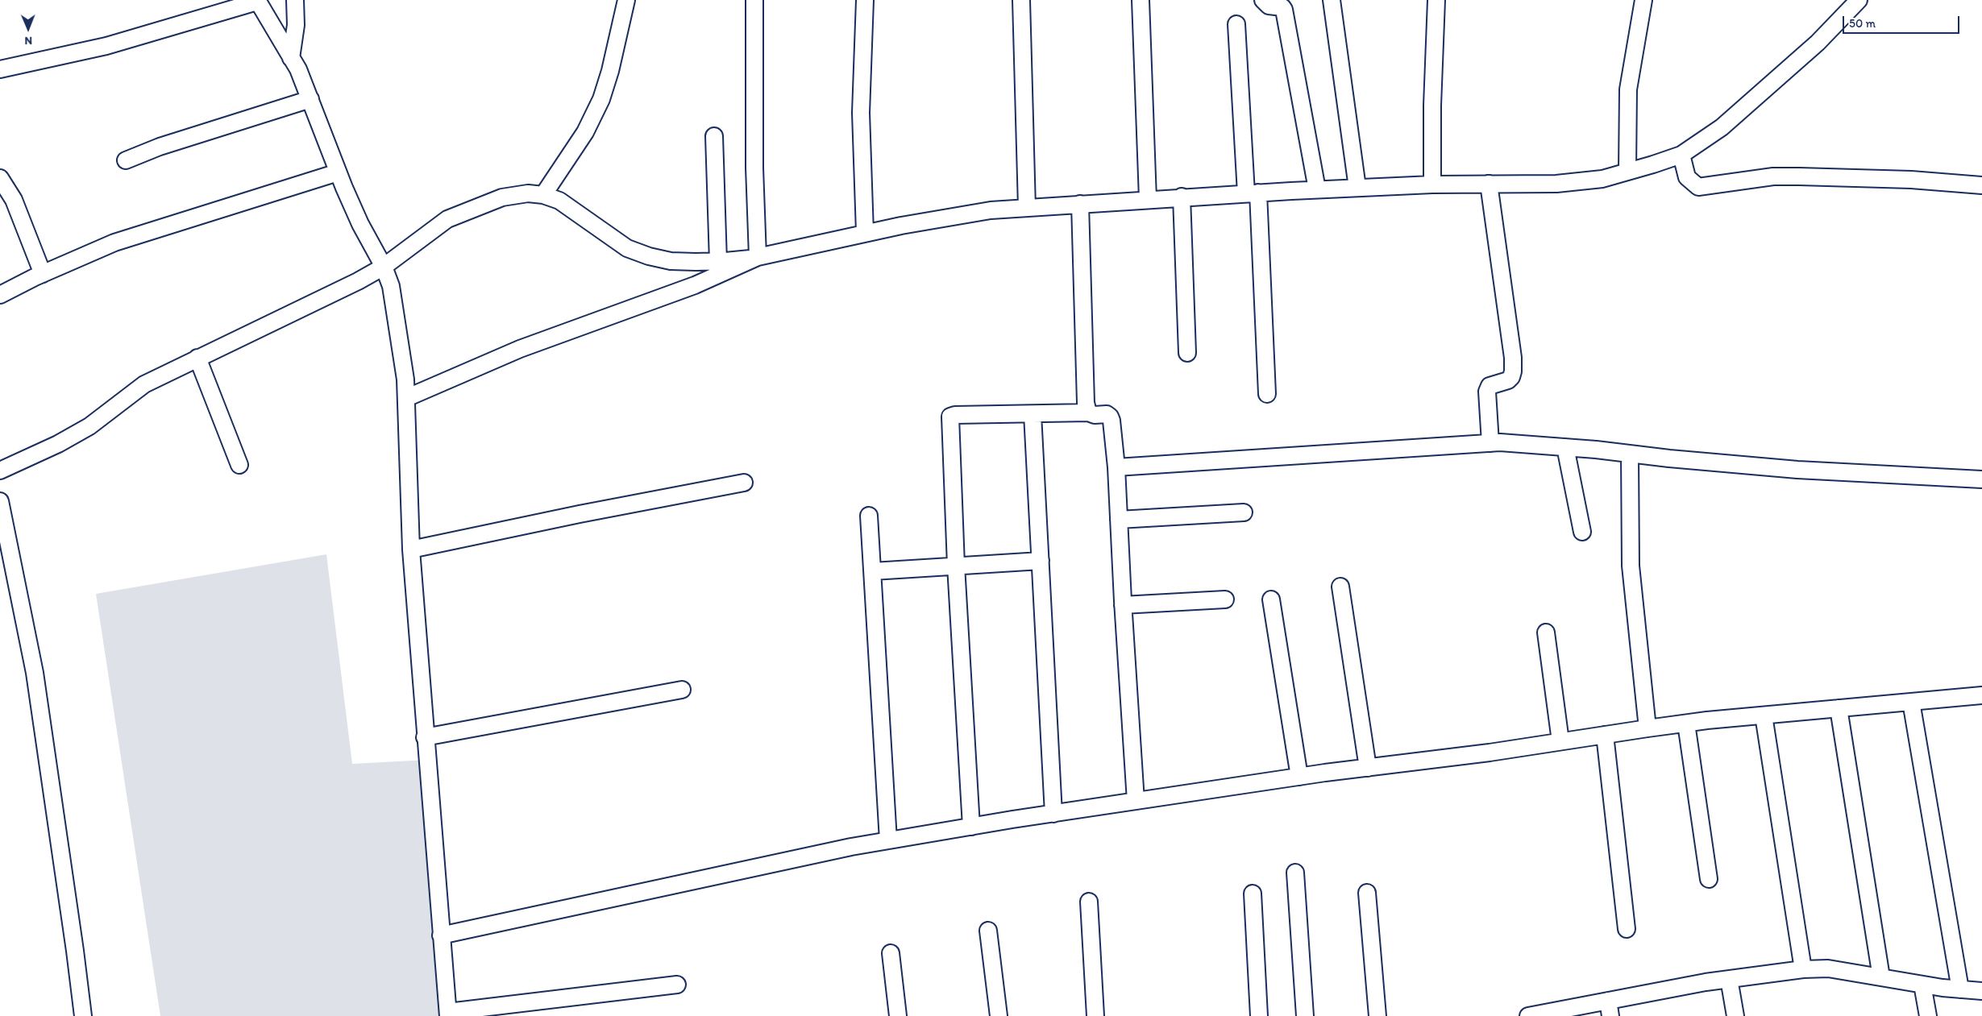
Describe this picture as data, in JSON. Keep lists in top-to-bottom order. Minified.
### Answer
{"scale_bar":"50 m","north":"bottom"}
